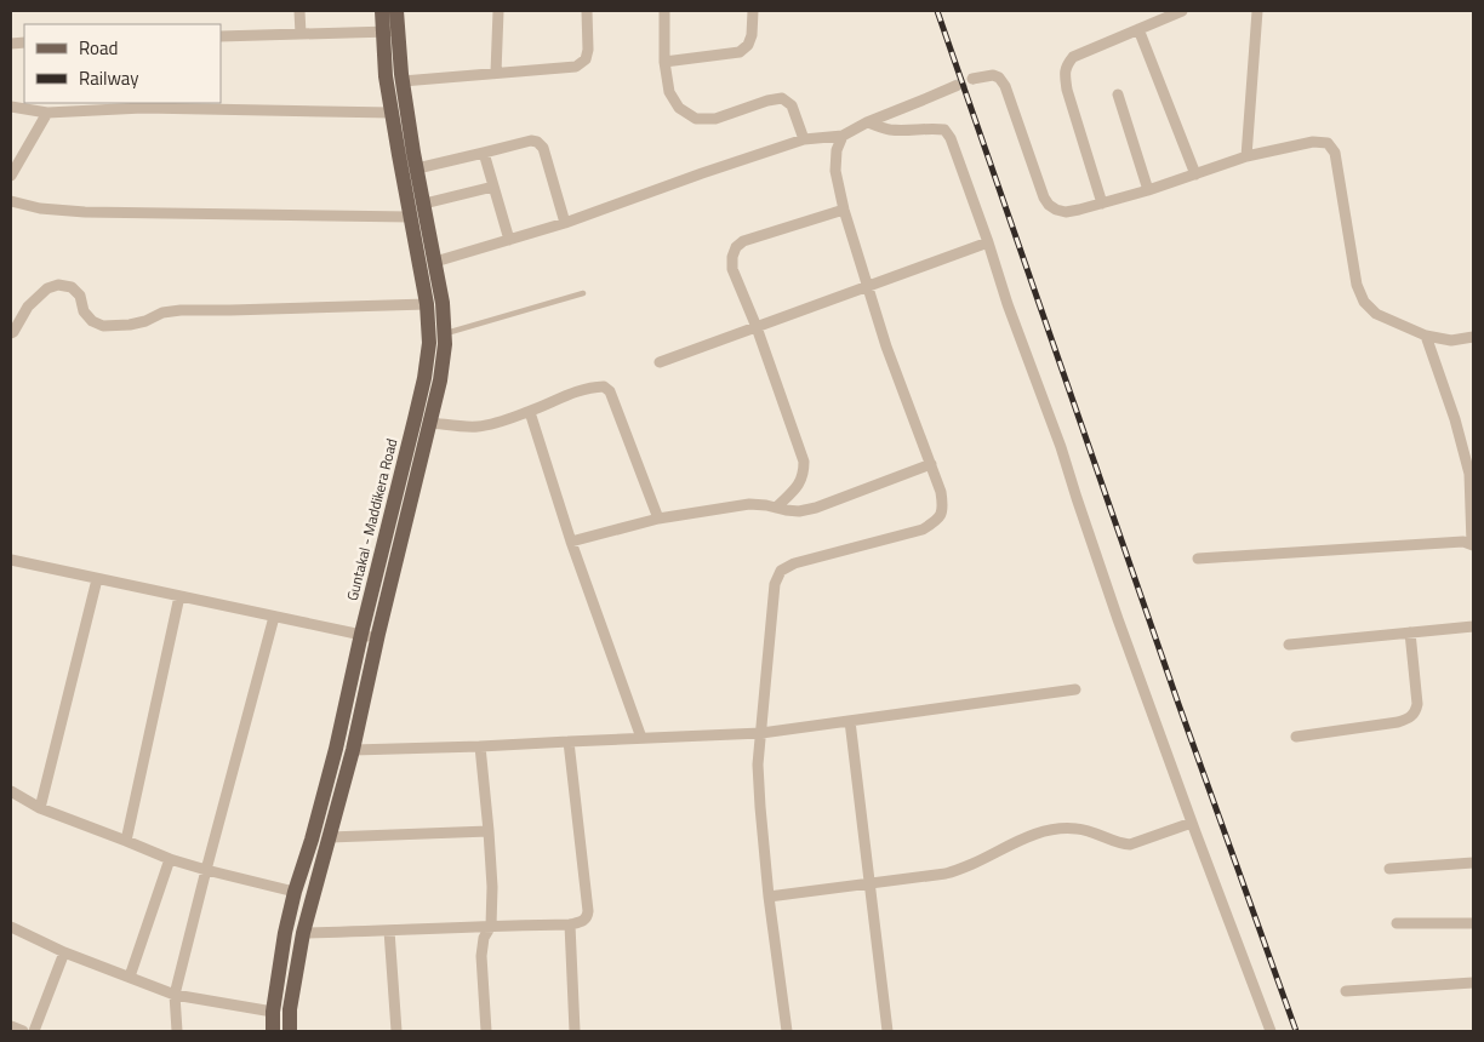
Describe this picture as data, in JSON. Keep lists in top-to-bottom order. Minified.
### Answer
{"streets":{"main road":["Guntakal - Maddikera Road"]},"legend":["Road","Railway"]}
